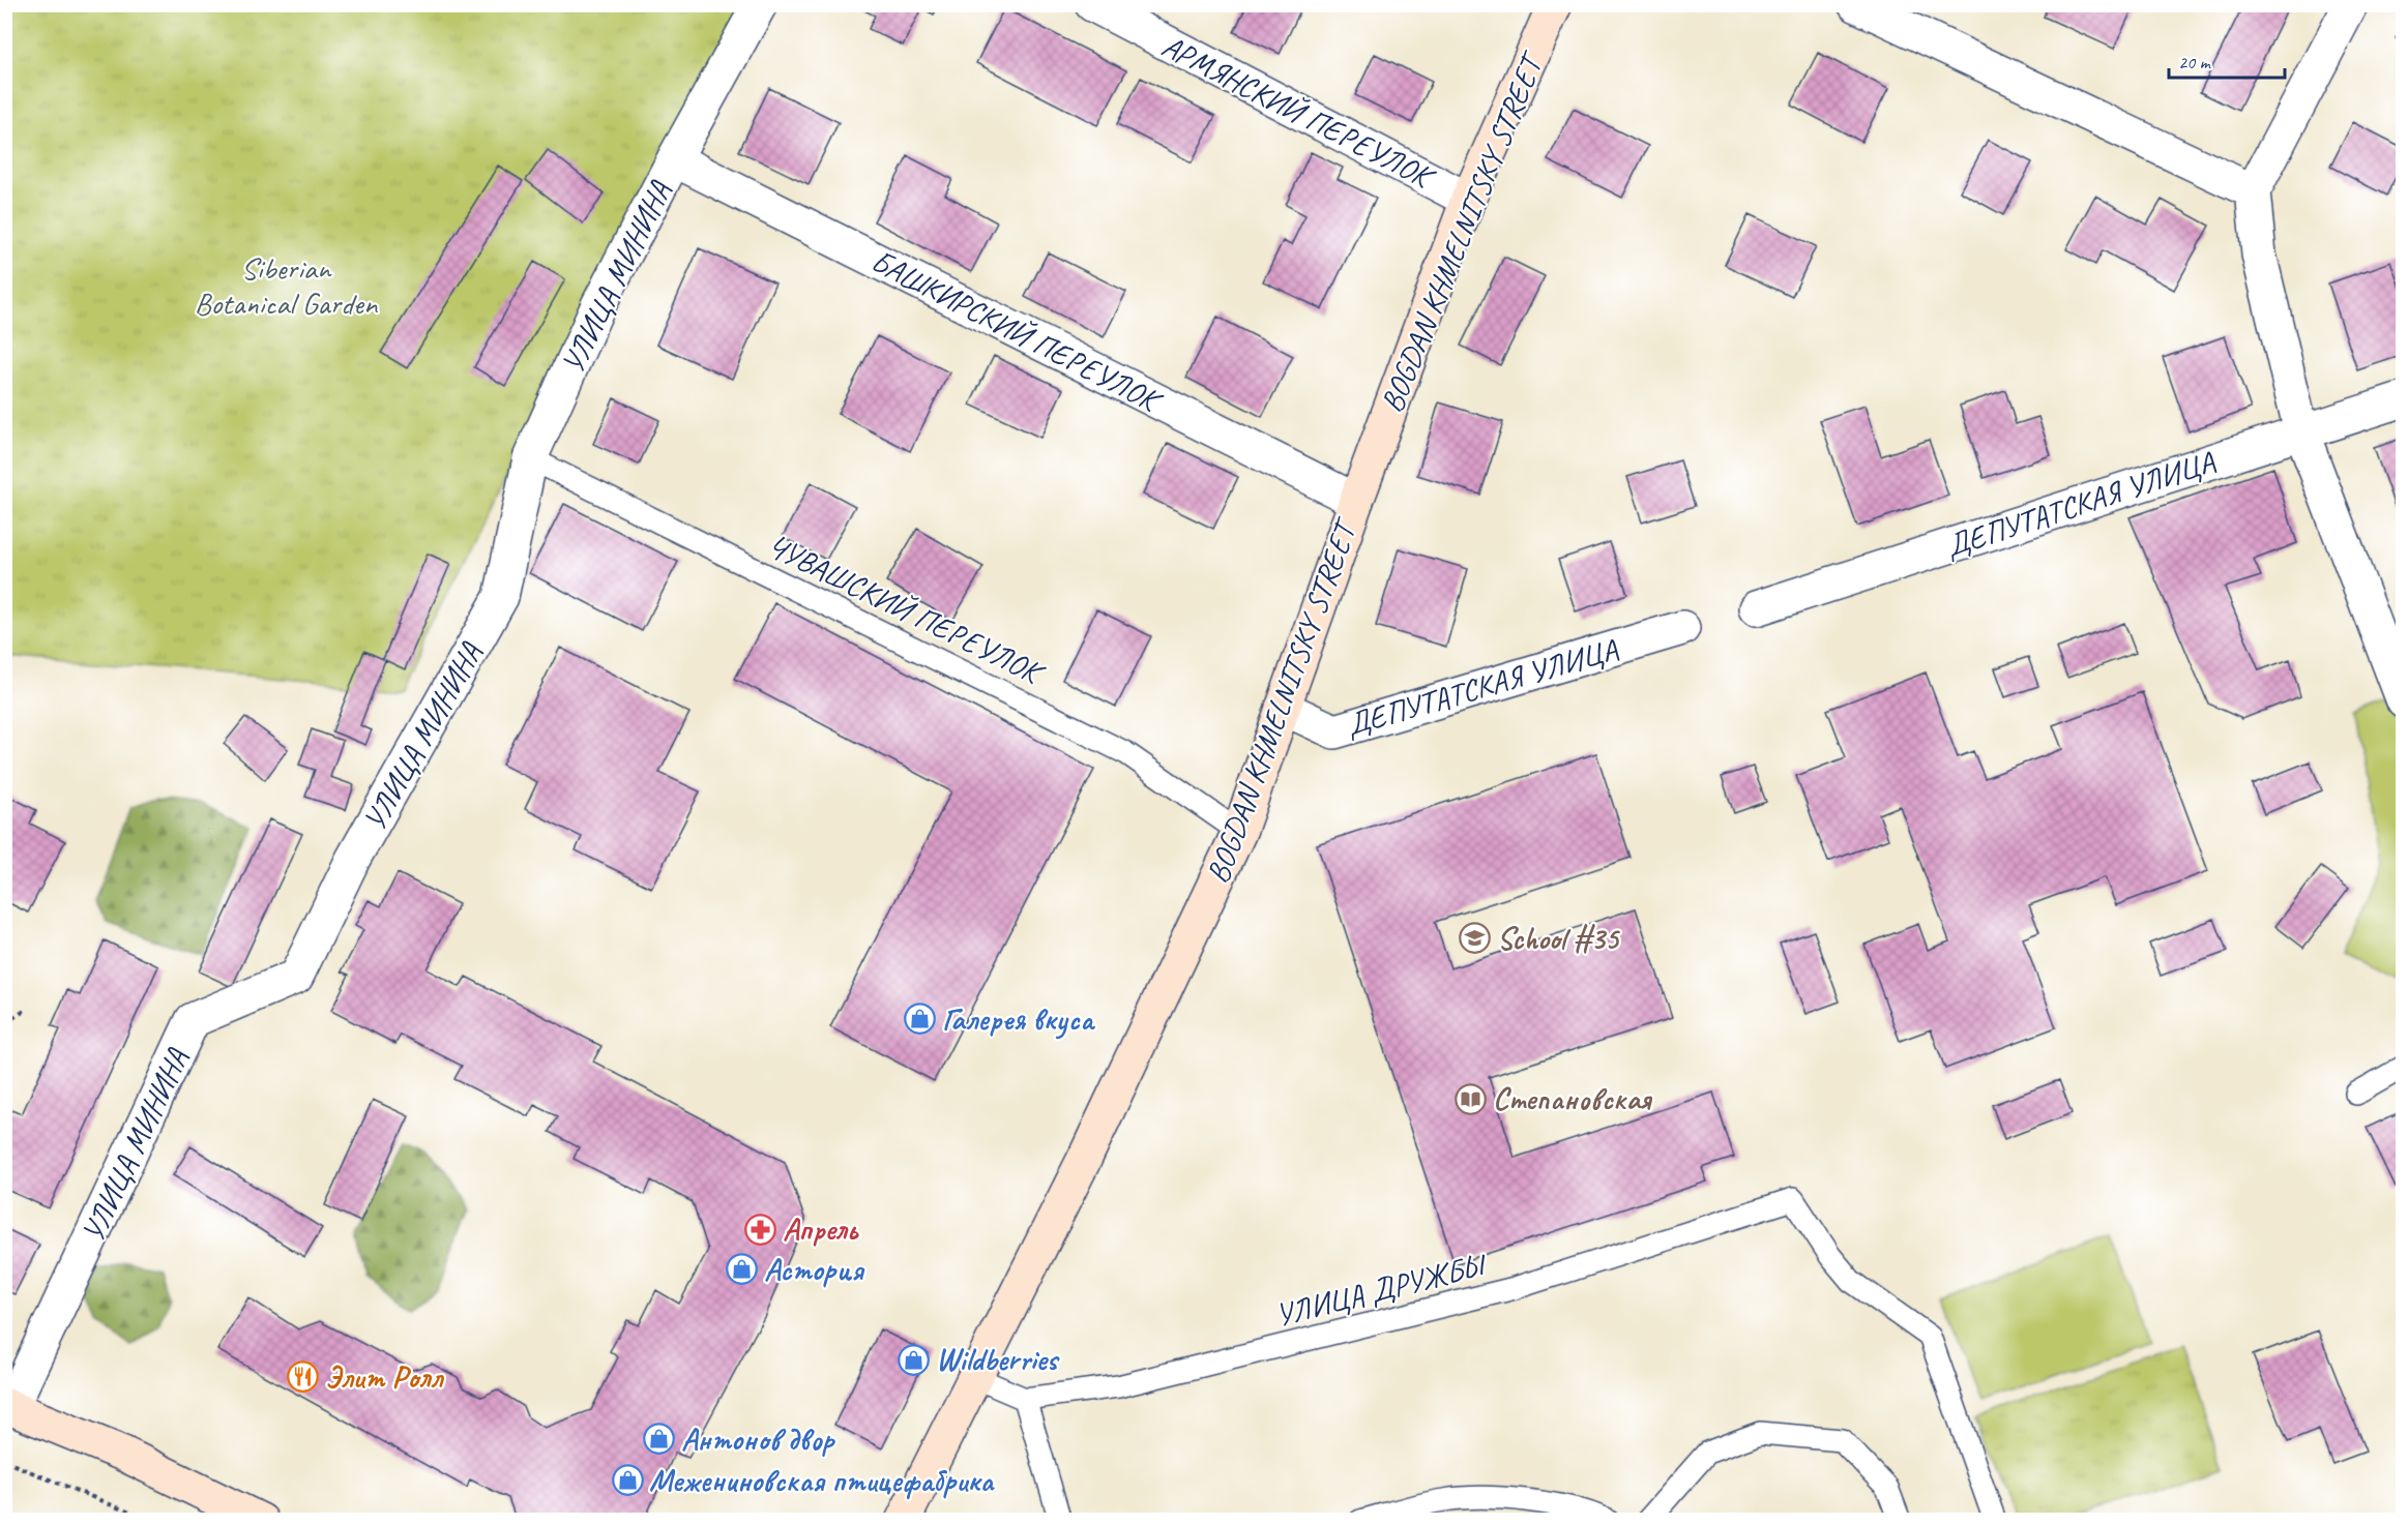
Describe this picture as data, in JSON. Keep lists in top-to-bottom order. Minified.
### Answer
{"streets":{"street":["АРМЯНСКИЙ ПЕРЕУЛОК","BOGDAN KHMELNITSKY STREET","УЛИЦА МИНИНА","БАШКИРСКИЙ ПЕРЕУЛОК","ДЕПУТАТСКАЯ УЛИЦА"],"lane":["ЧУВАШСКИЙ ПЕРЕУЛОК","УЛИЦА ДРУЖБЫ"]},"crossings":[["АРМЯНСКИЙ ПЕРЕУЛОК","BOGDAN KHMELNITSKY STREET"],["BOGDAN KHMELNITSKY STREET","БАШКИРСКИЙ ПЕРЕУЛОК"],["BOGDAN KHMELNITSKY STREET","ДЕПУТАТСКАЯ УЛИЦА"],["BOGDAN KHMELNITSKY STREET","ЧУВАШСКИЙ ПЕРЕУЛОК"],["УЛИЦА МИНИНА","БАШКИРСКИЙ ПЕРЕУЛОК"],["УЛИЦА МИНИНА","ЧУВАШСКИЙ ПЕРЕУЛОК"]],"parks":["Siberian Botanical Garden"],"places":{"school or university":["School #35"],"shop":["Галерея вкуса","Астория","Wildberries","Антонов двор","Межениновская птицефабрика"],"library":["Степановская"],"pharmacy":["Апрель"],"restaurant":["Элит Ролл"]},"scale_bar":"20 m"}
